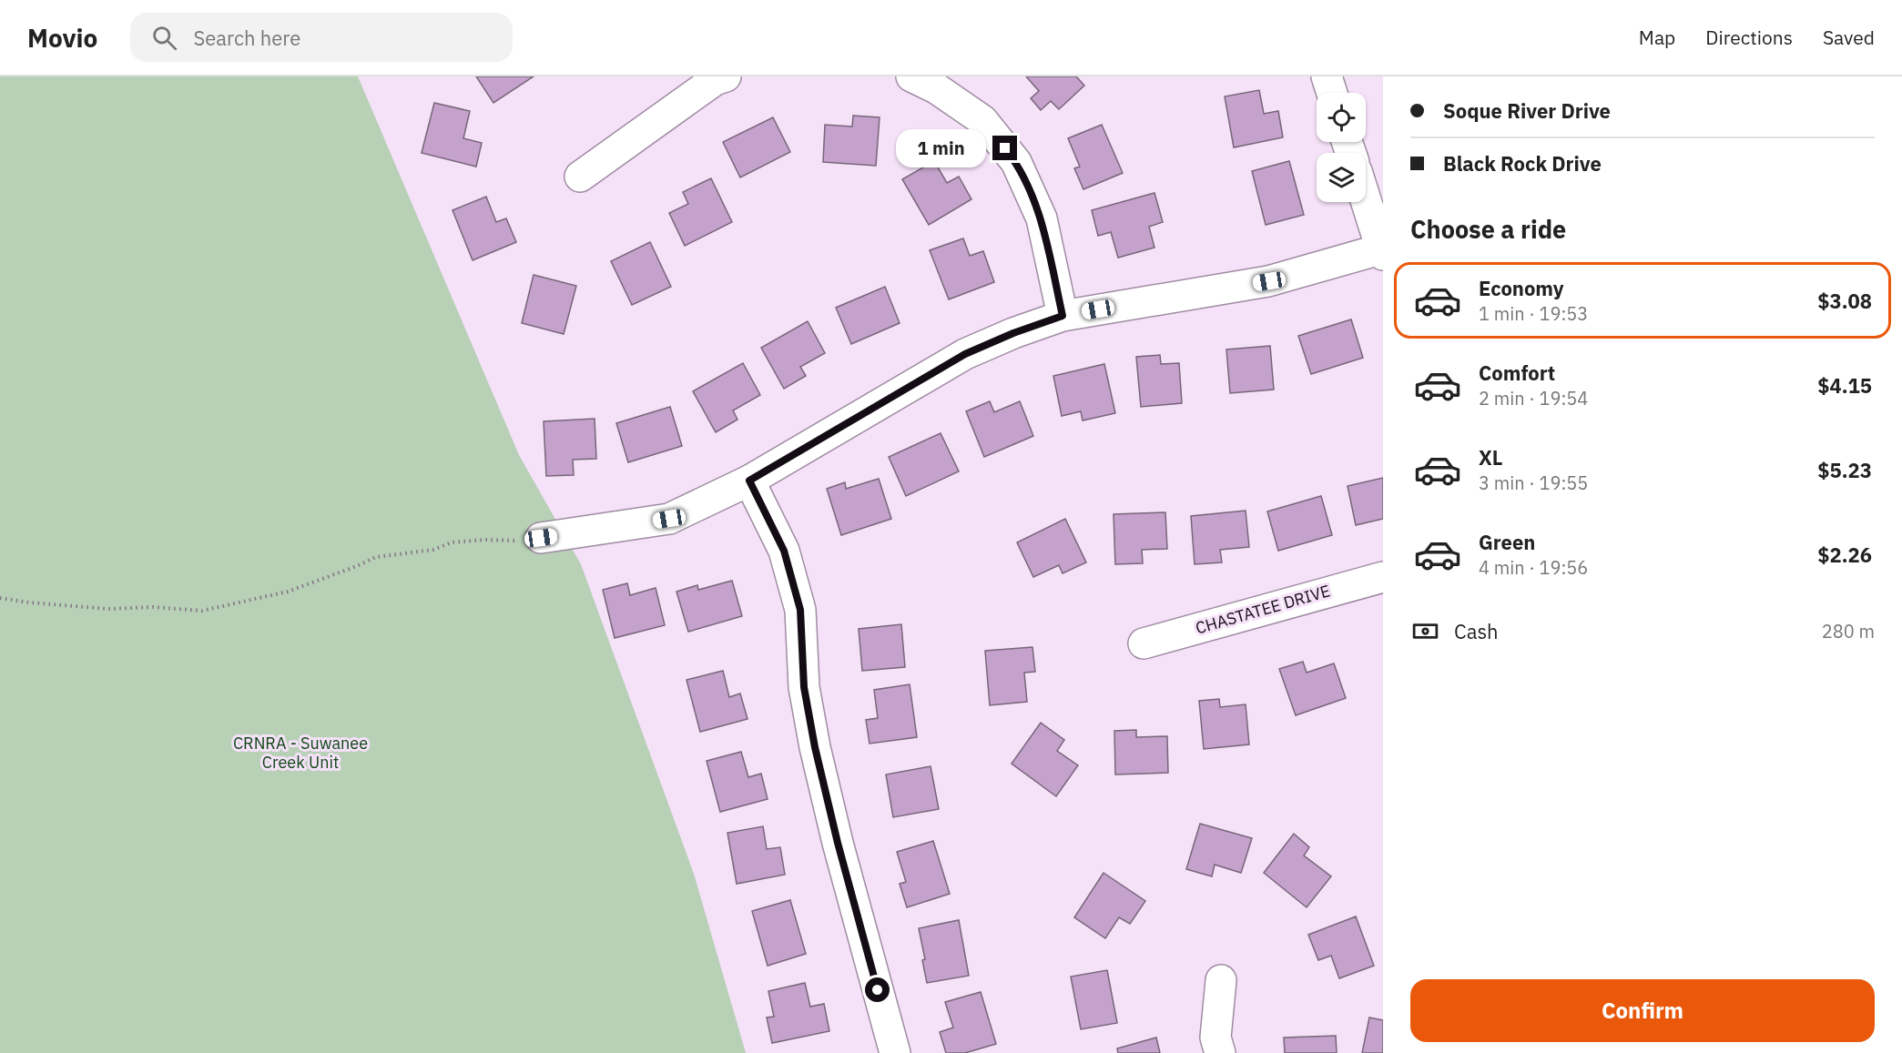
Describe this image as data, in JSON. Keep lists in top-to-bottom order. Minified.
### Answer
{"streets":{"street":["CHASTATEE DRIVE"]},"parks":["CRNRA - Suwanee Creek Unit"],"page":{"header":"Movio","search":"Search here","nav":["Map","Directions","Saved"],"banner":["Soque River Drive","Black Rock Drive"],"bubble":"1 min","heading":"Choose a ride","list":[{"name":"Economy","note":"1 min · 19:53","value":"$3.08"},{"name":"Comfort","note":"2 min · 19:54","value":"$4.15"},{"name":"XL","note":"3 min · 19:55","value":"$5.23"},{"name":"Green","note":"4 min · 19:56","value":"$2.26"}],"pay":["Cash","280 m"],"buttons":"Confirm"}}
